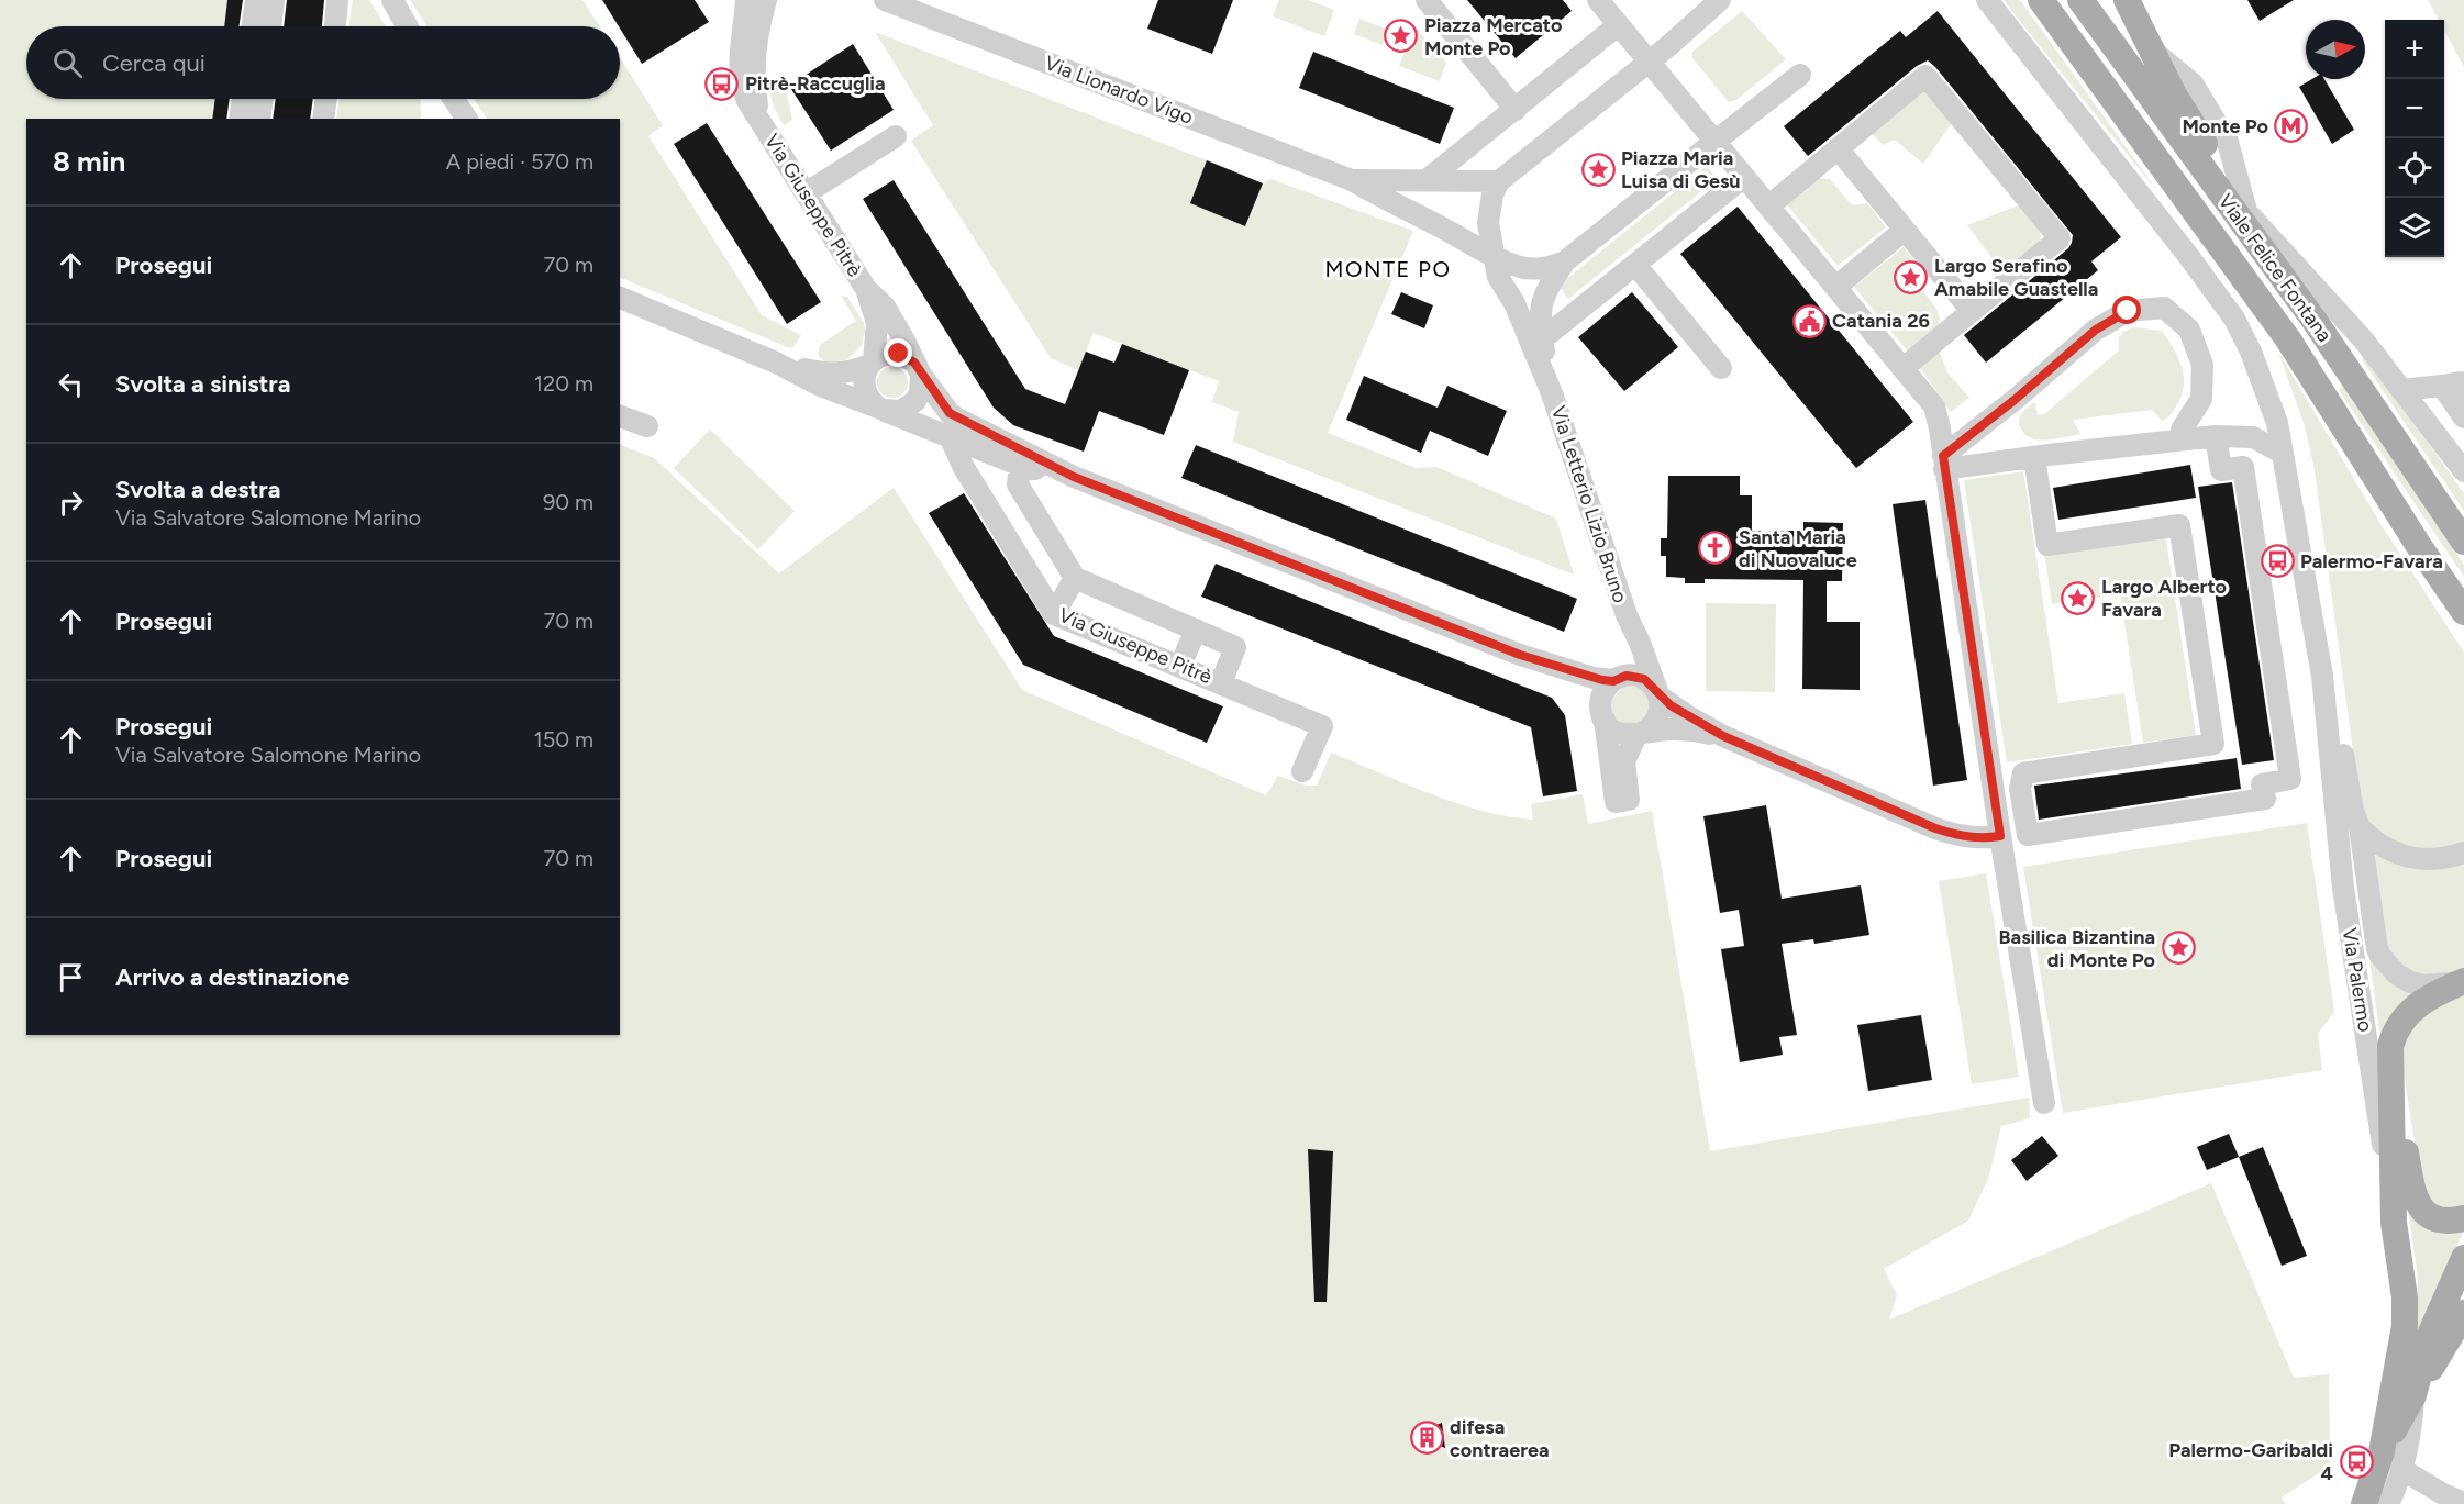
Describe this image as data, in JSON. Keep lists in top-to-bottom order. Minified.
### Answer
{"streets":{"main road":["Viale Felice Fontana","Via Palermo"],"street":["Via Lionardo Vigo","Via Giuseppe Pitrè","Via Letterio Lizio Bruno"]},"districts":["MONTE PO"],"places":{"place":["Piazza Mercato Monte Po","Piazza Maria Luisa di Gesù","Largo Serafino Amabile Guastella","Largo Alberto Favara","Basilica Bizantina di Monte Po"],"bus stop":["Pitrè-Raccuglia","Palermo-Favara","Palermo-Garibaldi 4"],"metro station":["Monte Po"],"public building":["Catania 26"],"church":["Santa Maria di Nuovaluce"],"building":["difesa contraerea"]},"north":"right","page":{"map_buttons":["+","−"],"search":"Cerca qui","heading":["8 min","A piedi · 570 m"],"list":[["Prosegui","70 m"],["Svolta a sinistra","120 m"],["Svolta a destra","Via Salvatore Salomone Marino","90 m"],["Prosegui","70 m"],["Prosegui","Via Salvatore Salomone Marino","150 m"],["Prosegui","70 m"],"Arrivo a destinazione"]}}
